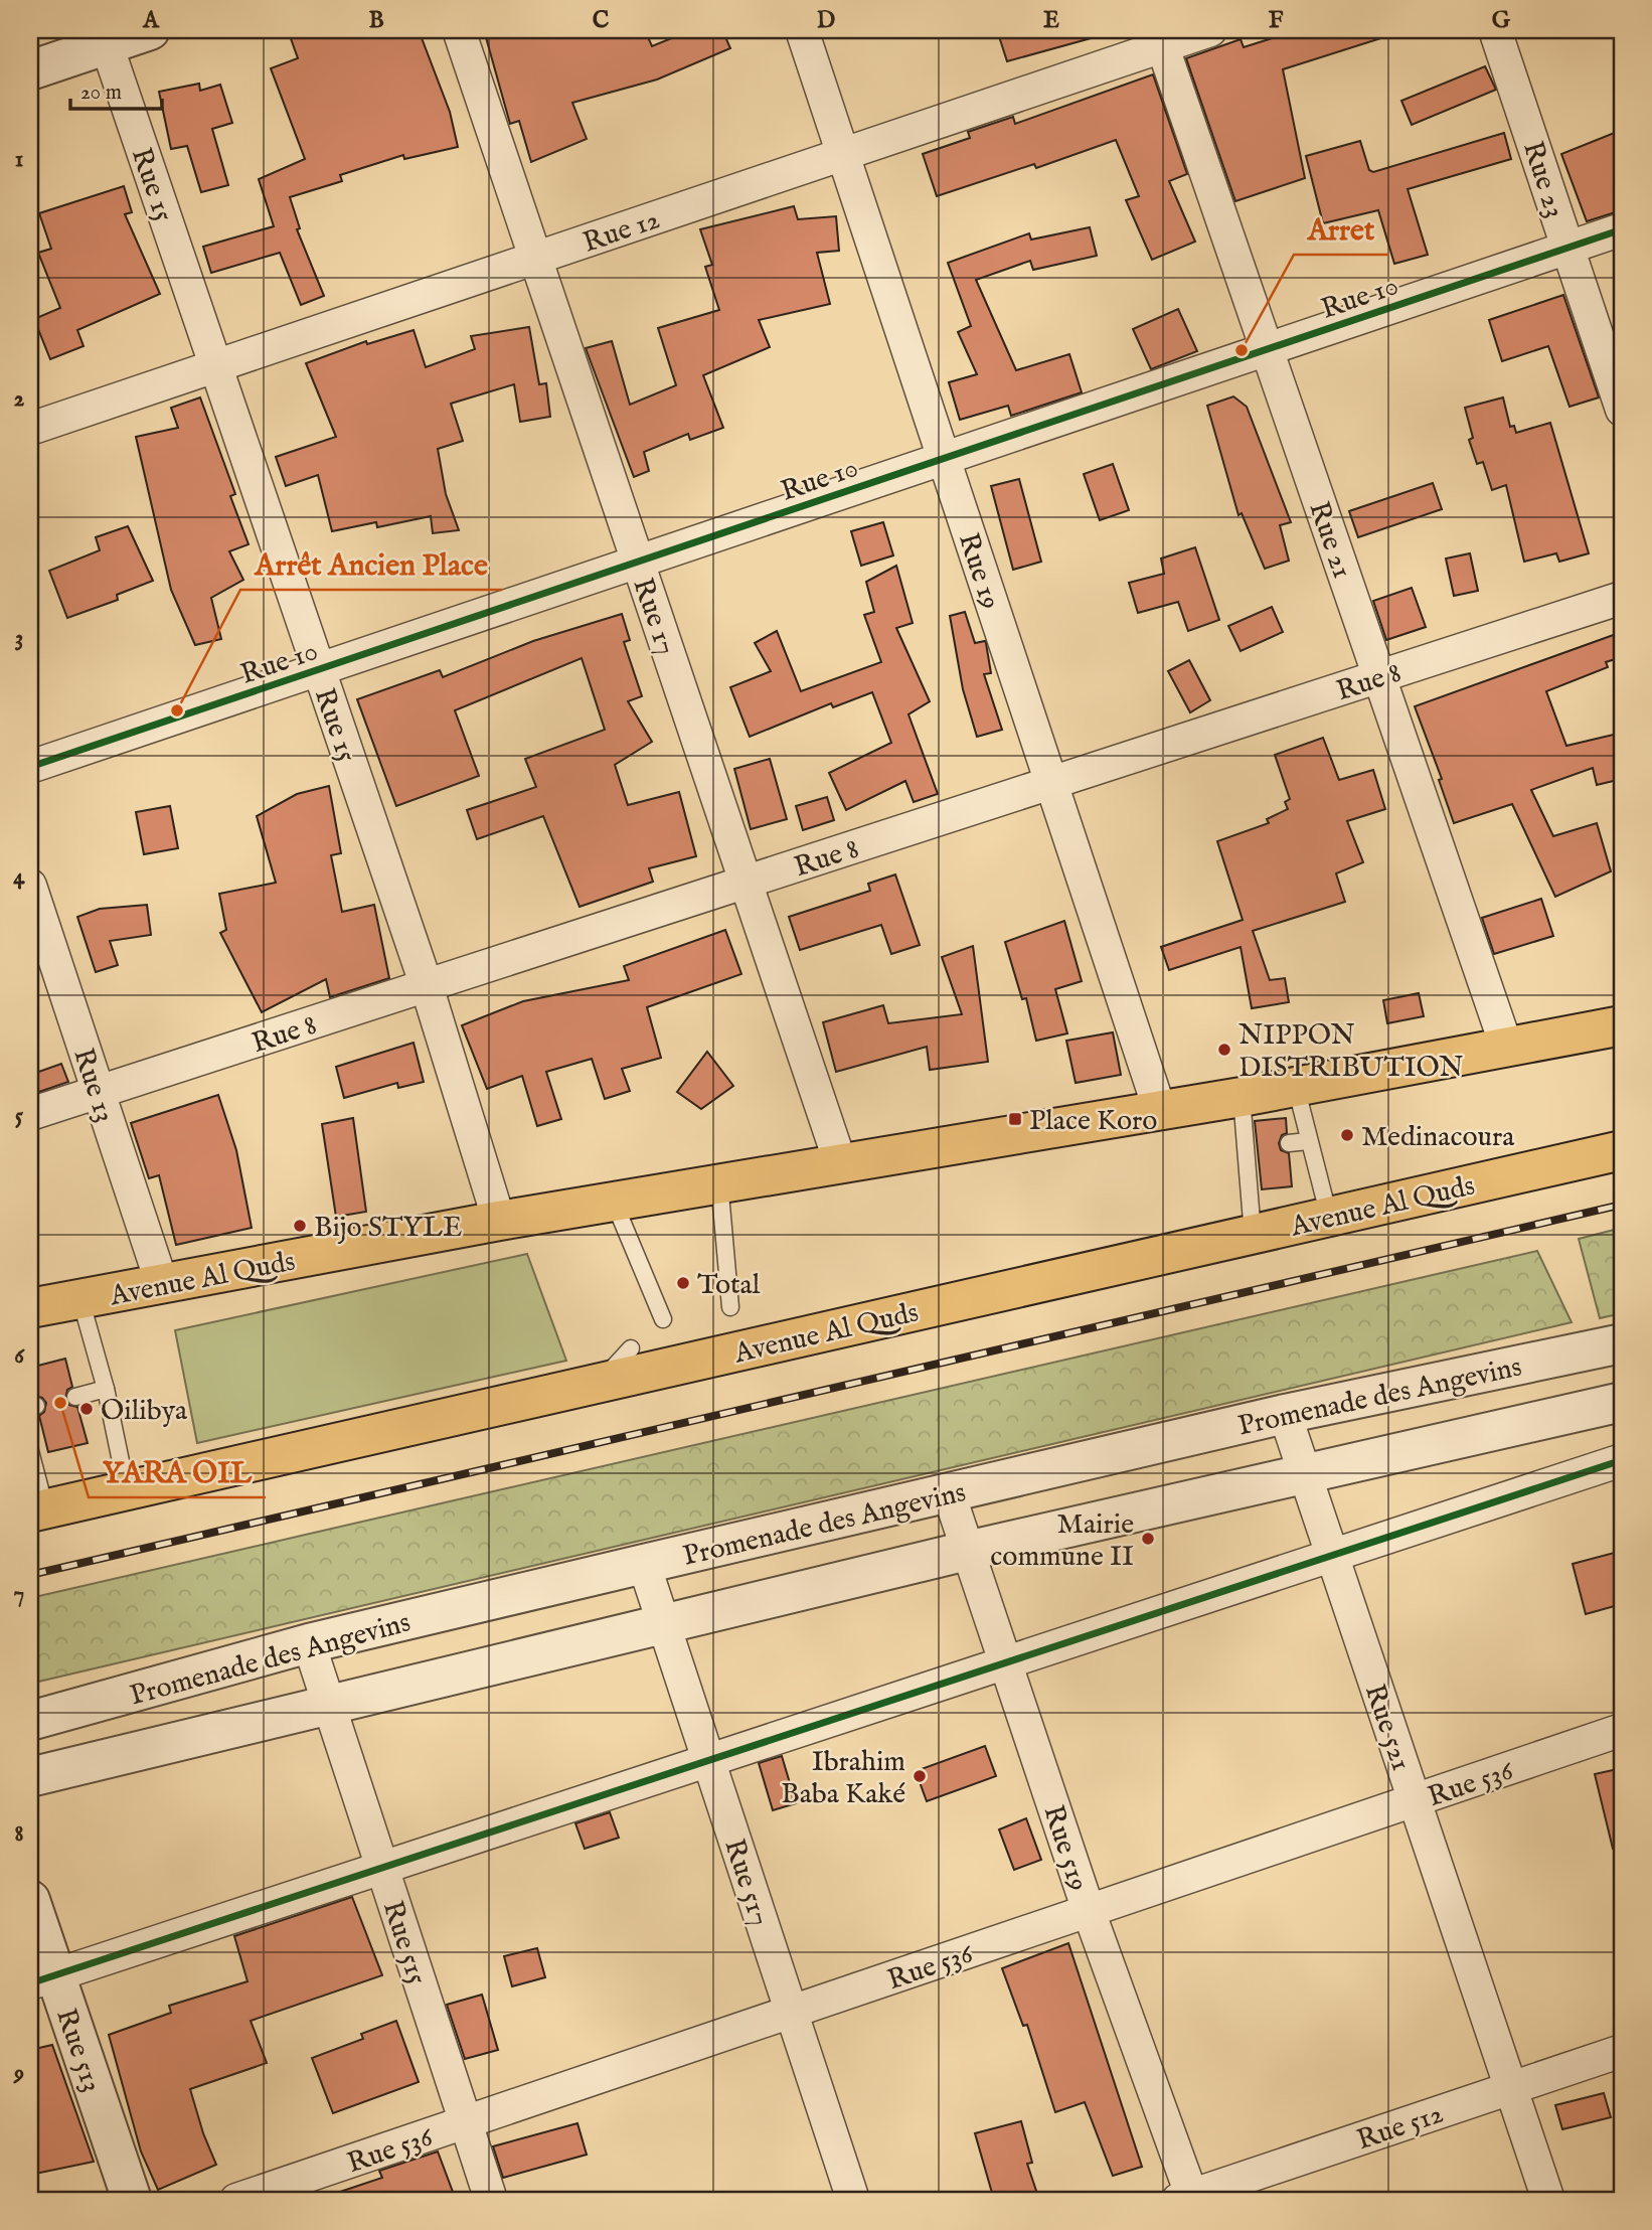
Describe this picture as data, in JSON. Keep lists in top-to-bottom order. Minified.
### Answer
{"streets":{"main road":["Avenue Al Quds"],"street":["Rue 23","Rue 15","Rue 12","Rue 10","Rue 21","Rue 19","Rue 17","Rue 8","Rue 13","Promenade des Angevins","Rue 521","Rue 536","Rue 519","Rue 517","Rue 515","Rue 513","Rue 512"]},"crossings":[["Rue 23","Rue 10"],["Rue 15","Rue 12"],["Rue 15","Rue 10"],["Rue 15","Rue 8"],["Rue 15","Avenue Al Quds"],["Rue 12","Rue 21"],["Rue 12","Rue 19"],["Rue 12","Rue 17"],["Rue 10","Rue 21"],["Rue 10","Rue 19"],["Rue 10","Rue 17"],["Rue 21","Rue 8"],["Rue 21","Avenue Al Quds"],["Rue 19","Rue 8"],["Rue 19","Avenue Al Quds"],["Rue 17","Rue 8"],["Rue 17","Avenue Al Quds"],["Rue 8","Rue 13"],["Rue 13","Avenue Al Quds"],["Promenade des Angevins","Rue 521"],["Promenade des Angevins","Rue 519"],["Promenade des Angevins","Rue 517"],["Promenade des Angevins","Rue 515"],["Rue 521","Rue 536"],["Rue 521","Rue 512"],["Rue 536","Rue 519"],["Rue 536","Rue 517"],["Rue 536","Rue 515"],["Rue 519","Rue 512"]],"places":{"other":["Arret","Arrêt Ancien Place","NIPPON DISTRIBUTION","Medinacoura","Bijo STYLE","Total","YARA OIL","Oilibya","Mairie commune II","Ibrahim Baba Kaké"],"transit":["Place Koro"]},"scale_bar":"20 m","grid":{"columns":["A","B","C","D","E","F","G"],"rows":["1","2","3","4","5","6","7","8","9"]}}
